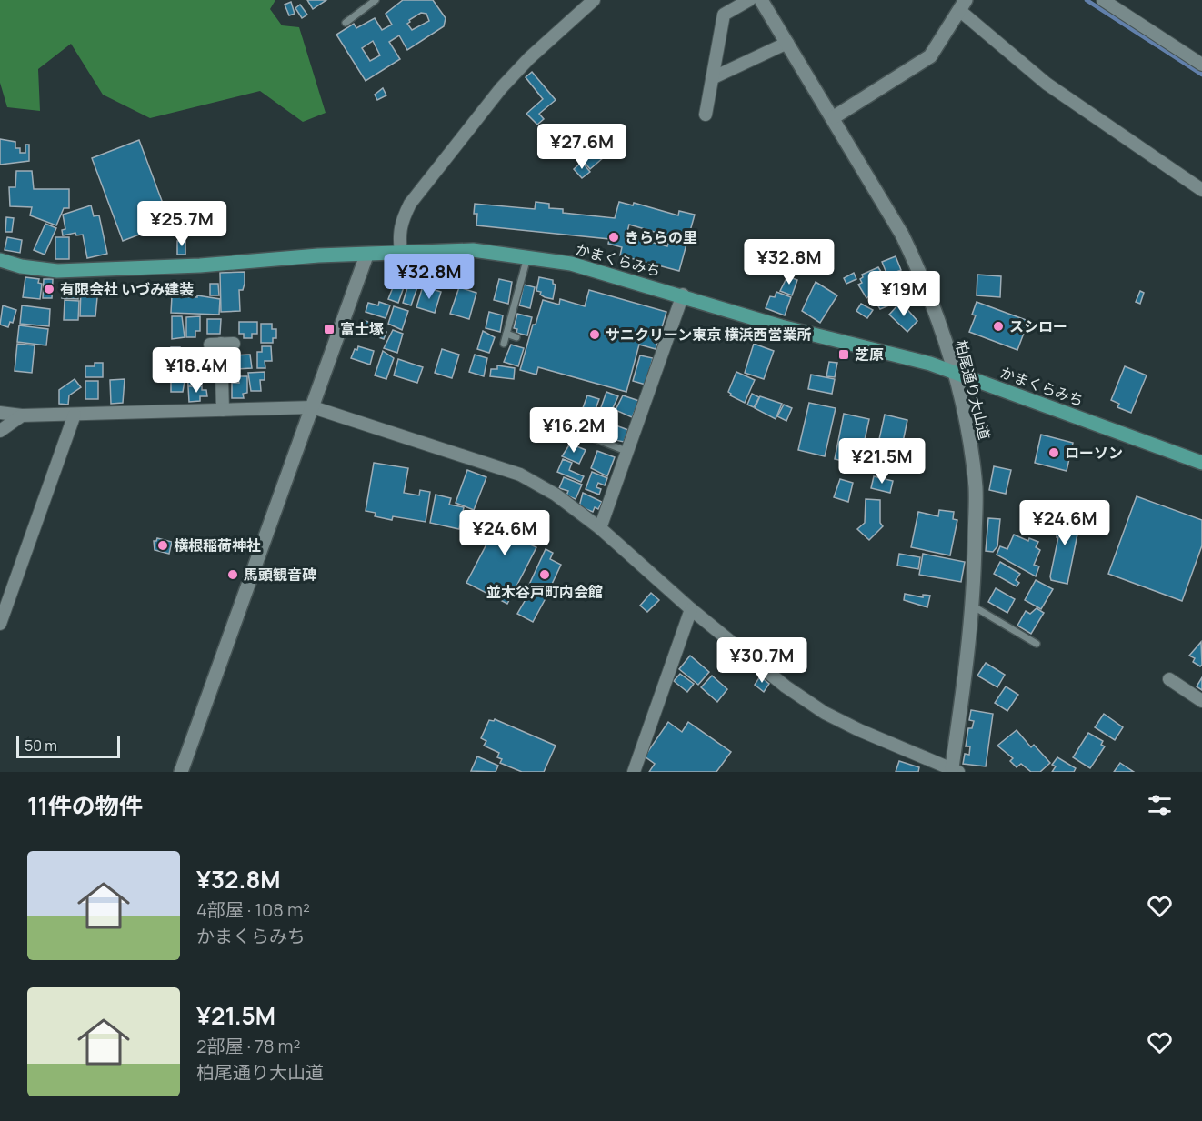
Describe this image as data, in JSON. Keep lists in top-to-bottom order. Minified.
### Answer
{"streets":{"main road":["かまくらみち"],"street":["柏尾通り大山道"]},"crossings":[["かまくらみち","柏尾通り大山道"]],"places":{"other":["きららの里","有限会社 いづみ建装","スシロー","サニクリーン東京 横浜西営業所","ローソン","横根稲荷神社","馬頭観音碑","並木谷戸町内会館"],"transit":["富士塚","芝原"]},"scale_bar":"50 m","page":{"price":["¥27.6M","¥25.7M","¥32.8M","¥32.8M","¥19M","¥18.4M","¥16.2M","¥21.5M","¥24.6M","¥24.6M","¥30.7M"],"scale":"50 m","heading":"11件の物件","list":[{"name":"¥32.8M","note":"4部屋 · 108 m² · かまくらみち"},{"name":"¥21.5M","note":"2部屋 · 78 m² · 柏尾通り大山道"}]}}
